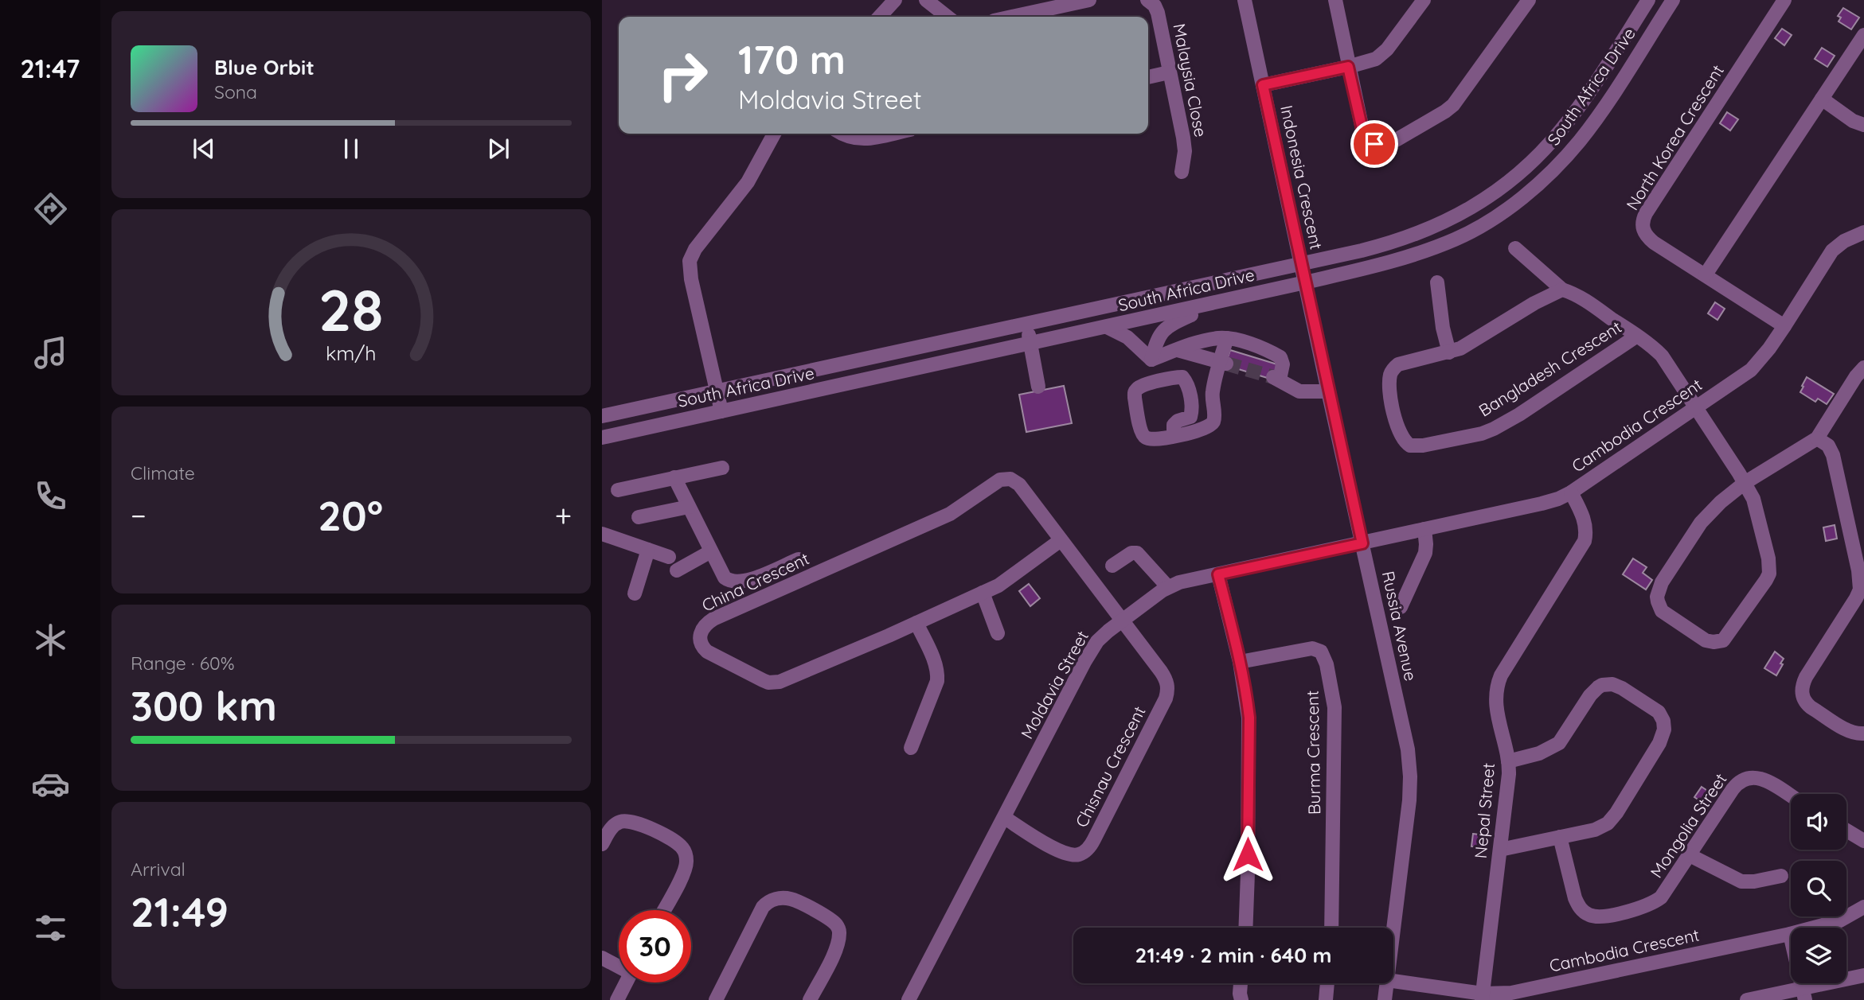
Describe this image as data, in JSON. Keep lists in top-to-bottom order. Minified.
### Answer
{"streets":{"street":["Malaysia Close","South Africa Drive","North Korea Crescent","Indonesia Crescent","Bangladesh Crescent","Cambodia Crescent","China Crescent","Russia Avenue","Moldavia Street","Burma Crescent","Chisnau Crescent","Nepal Street","Mongolia Street"]},"crossings":[["South Africa Drive","Indonesia Crescent"],["South Africa Drive","Russia Avenue"],["North Korea Crescent","Cambodia Crescent"],["Indonesia Crescent","Russia Avenue"],["Bangladesh Crescent","Cambodia Crescent"],["Cambodia Crescent","Russia Avenue"],["Cambodia Crescent","Moldavia Street"],["Cambodia Crescent","Nepal Street"],["China Crescent","Moldavia Street"],["China Crescent","Chisnau Crescent"],["Russia Avenue","Moldavia Street"],["Moldavia Street","Chisnau Crescent"]],"page":{"tabs":"21:47","turn":["170 m","Moldavia Street"],"song":["Blue Orbit","Sona"],"tile":["Climate",["Range · 60%","300 km"],["Arrival","21:49"]],"heat":["−","20°","+"],"limit":"30","trip":"21:49 · 2 min · 640 m","gauge":["28","km/h"]}}
